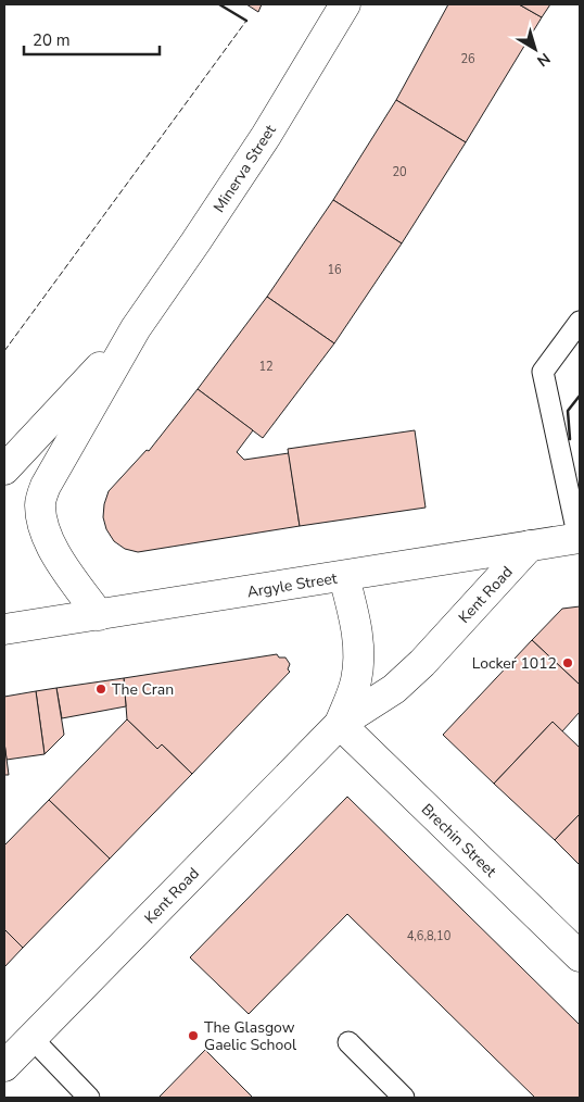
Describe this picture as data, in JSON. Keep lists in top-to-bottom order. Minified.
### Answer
{"streets":{"street":["Minerva Street","Argyle Street","Kent Road","Brechin Street"]},"crossings":[["Minerva Street","Argyle Street"],["Argyle Street","Kent Road"],["Kent Road","Brechin Street"]],"places":["Locker 1012","The Cran","The Glasgow Gaelic School"],"house_numbers":["26","20","16","12","4,6,8,10"],"scale_bar":"20 m","north":"bottom right"}
